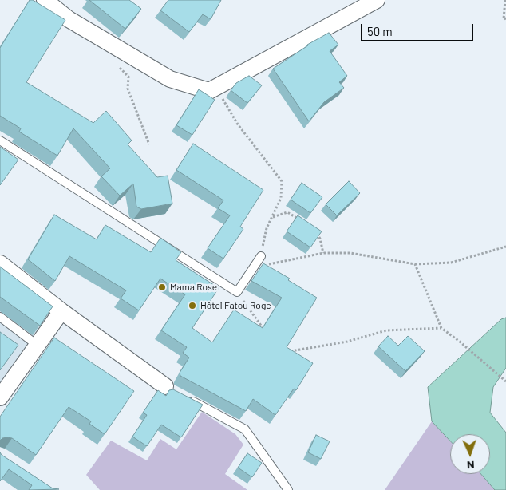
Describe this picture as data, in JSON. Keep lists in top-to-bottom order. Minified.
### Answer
{"places":["Mama Rose","Hôtel Fatou Roge"],"scale_bar":"50 m","north":"bottom"}
